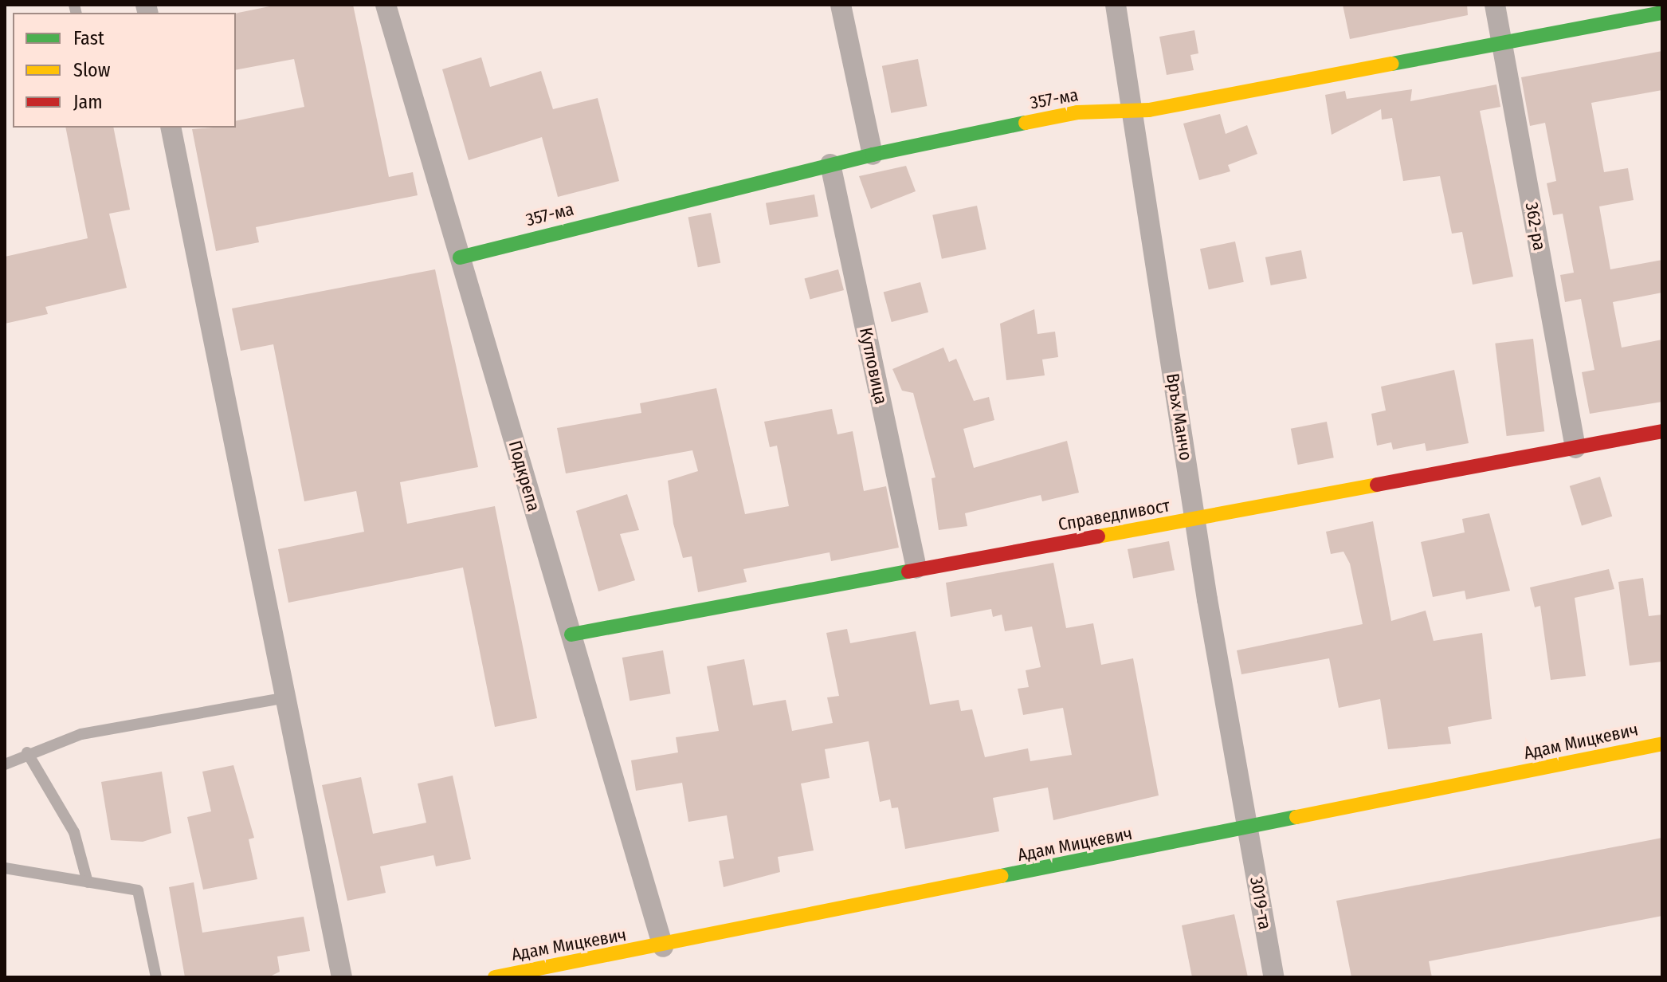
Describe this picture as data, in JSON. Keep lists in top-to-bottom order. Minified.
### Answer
{"streets":{"street":["357-ма","362-ра","Кутловица","Връх Манчо","Подкрепа","Справедливост","Адам Мицкевич","3019-та"]},"crossings":[["357-ма","362-ра"],["357-ма","Кутловица"],["357-ма","Връх Манчо"],["357-ма","Подкрепа"],["362-ра","Справедливост"],["Кутловица","Справедливост"],["Връх Манчо","Справедливост"],["Връх Манчо","Адам Мицкевич"],["Връх Манчо","3019-та"],["Подкрепа","Справедливост"],["Подкрепа","Адам Мицкевич"],["Адам Мицкевич","3019-та"]],"legend":["Fast","Slow","Jam"]}
